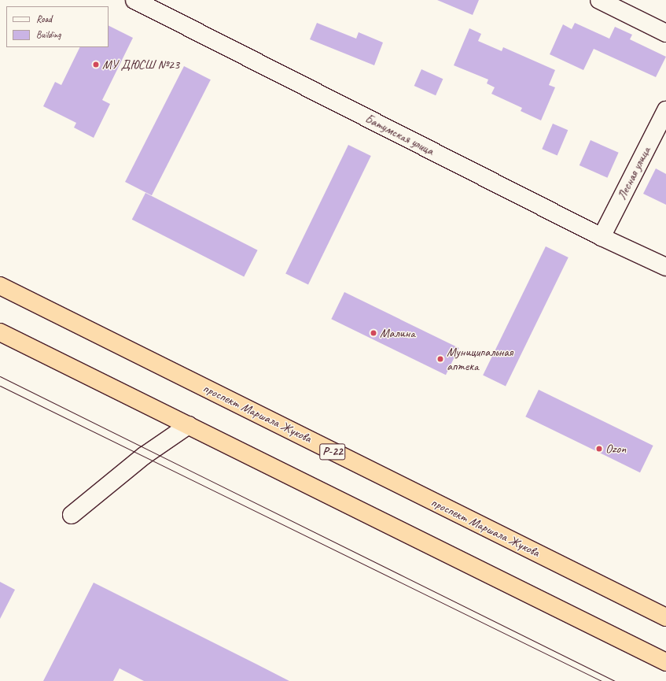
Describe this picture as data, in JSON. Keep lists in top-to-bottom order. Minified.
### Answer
{"streets":{"highway":["проспект Маршала Жукова","Р-22"],"street":["Батумская улица","Лесная улица"]},"crossings":[["Батумская улица","Лесная улица"]],"places":["МУ ДЮСШ №23","Малина","Муниципальная аптека","Ozon"],"legend":["Road","Building"]}
